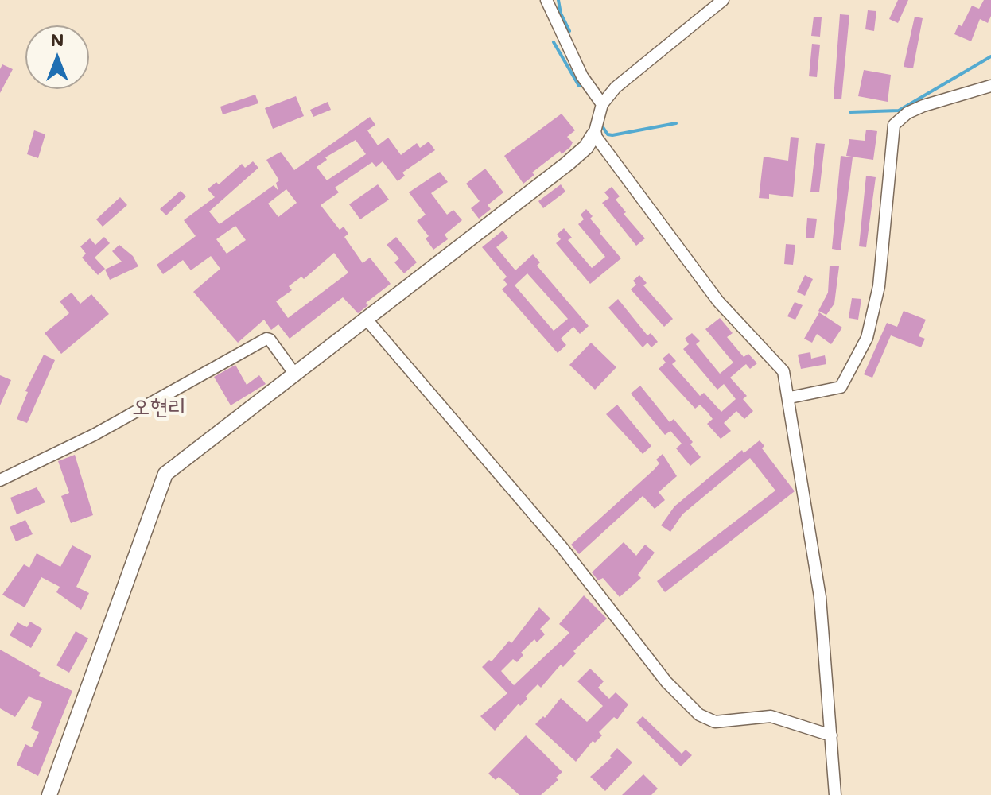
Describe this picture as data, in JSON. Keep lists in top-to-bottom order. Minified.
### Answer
{"districts":["오현리"],"north":"top"}
